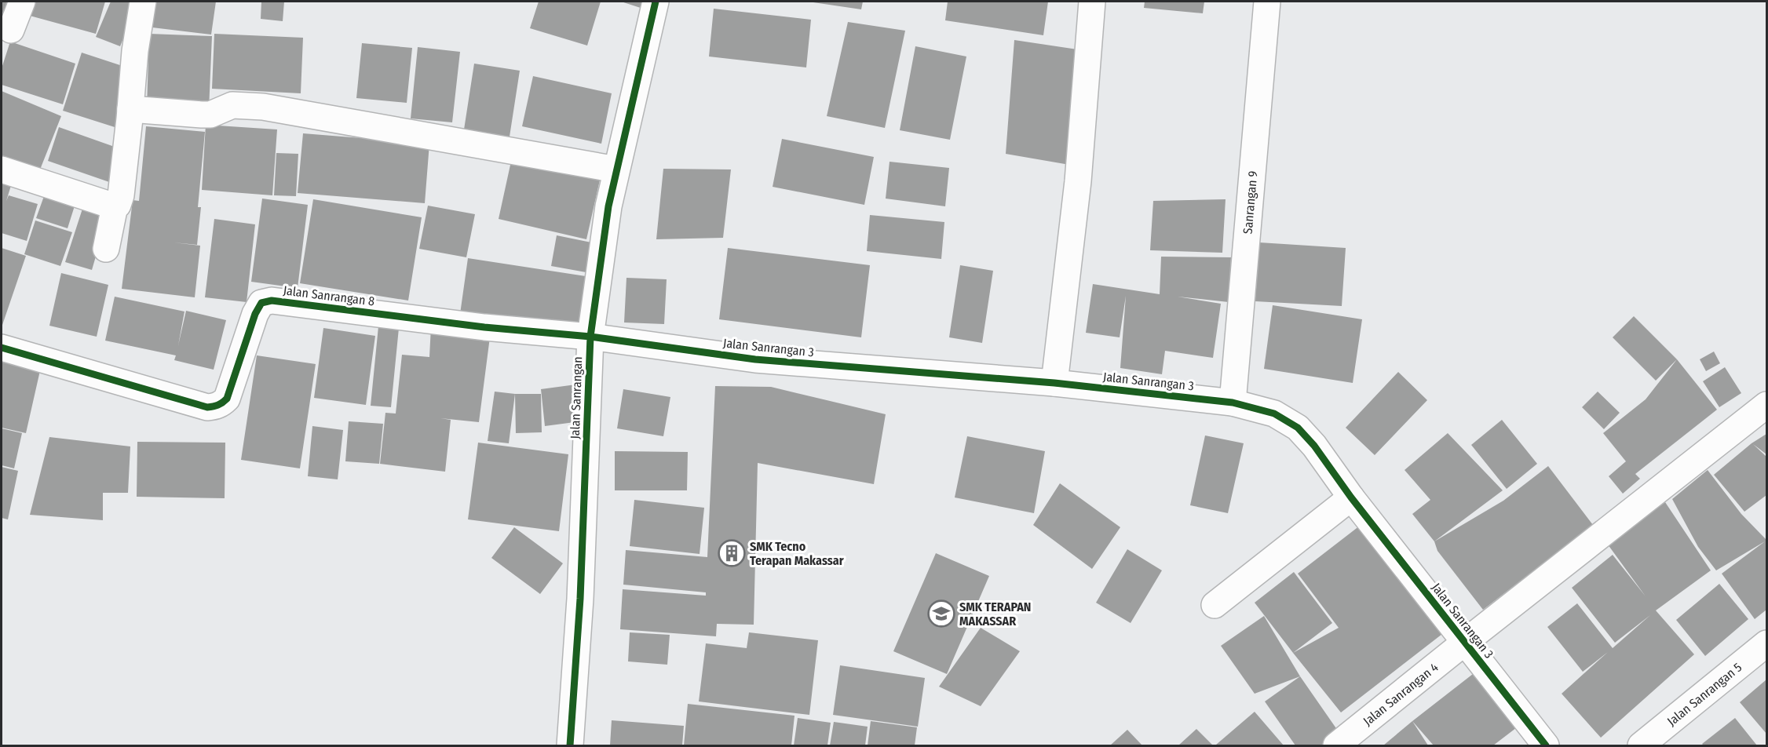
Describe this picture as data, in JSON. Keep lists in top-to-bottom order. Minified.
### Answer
{"streets":{"street":["Sanrangan 9","Jalan Sanrangan 8","Jalan Sanrangan 3","Jalan Sanrangan","Jalan Sanrangan 4","Jalan Sanrangan 5"]},"crossings":[["Sanrangan 9","Jalan Sanrangan 3"],["Jalan Sanrangan 8","Jalan Sanrangan 3"],["Jalan Sanrangan 8","Jalan Sanrangan"],["Jalan Sanrangan 3","Jalan Sanrangan"],["Jalan Sanrangan 3","Jalan Sanrangan 4"]],"places":{"building":["SMK Tecno Terapan Makassar"],"school or university":["SMK TERAPAN MAKASSAR"]}}
